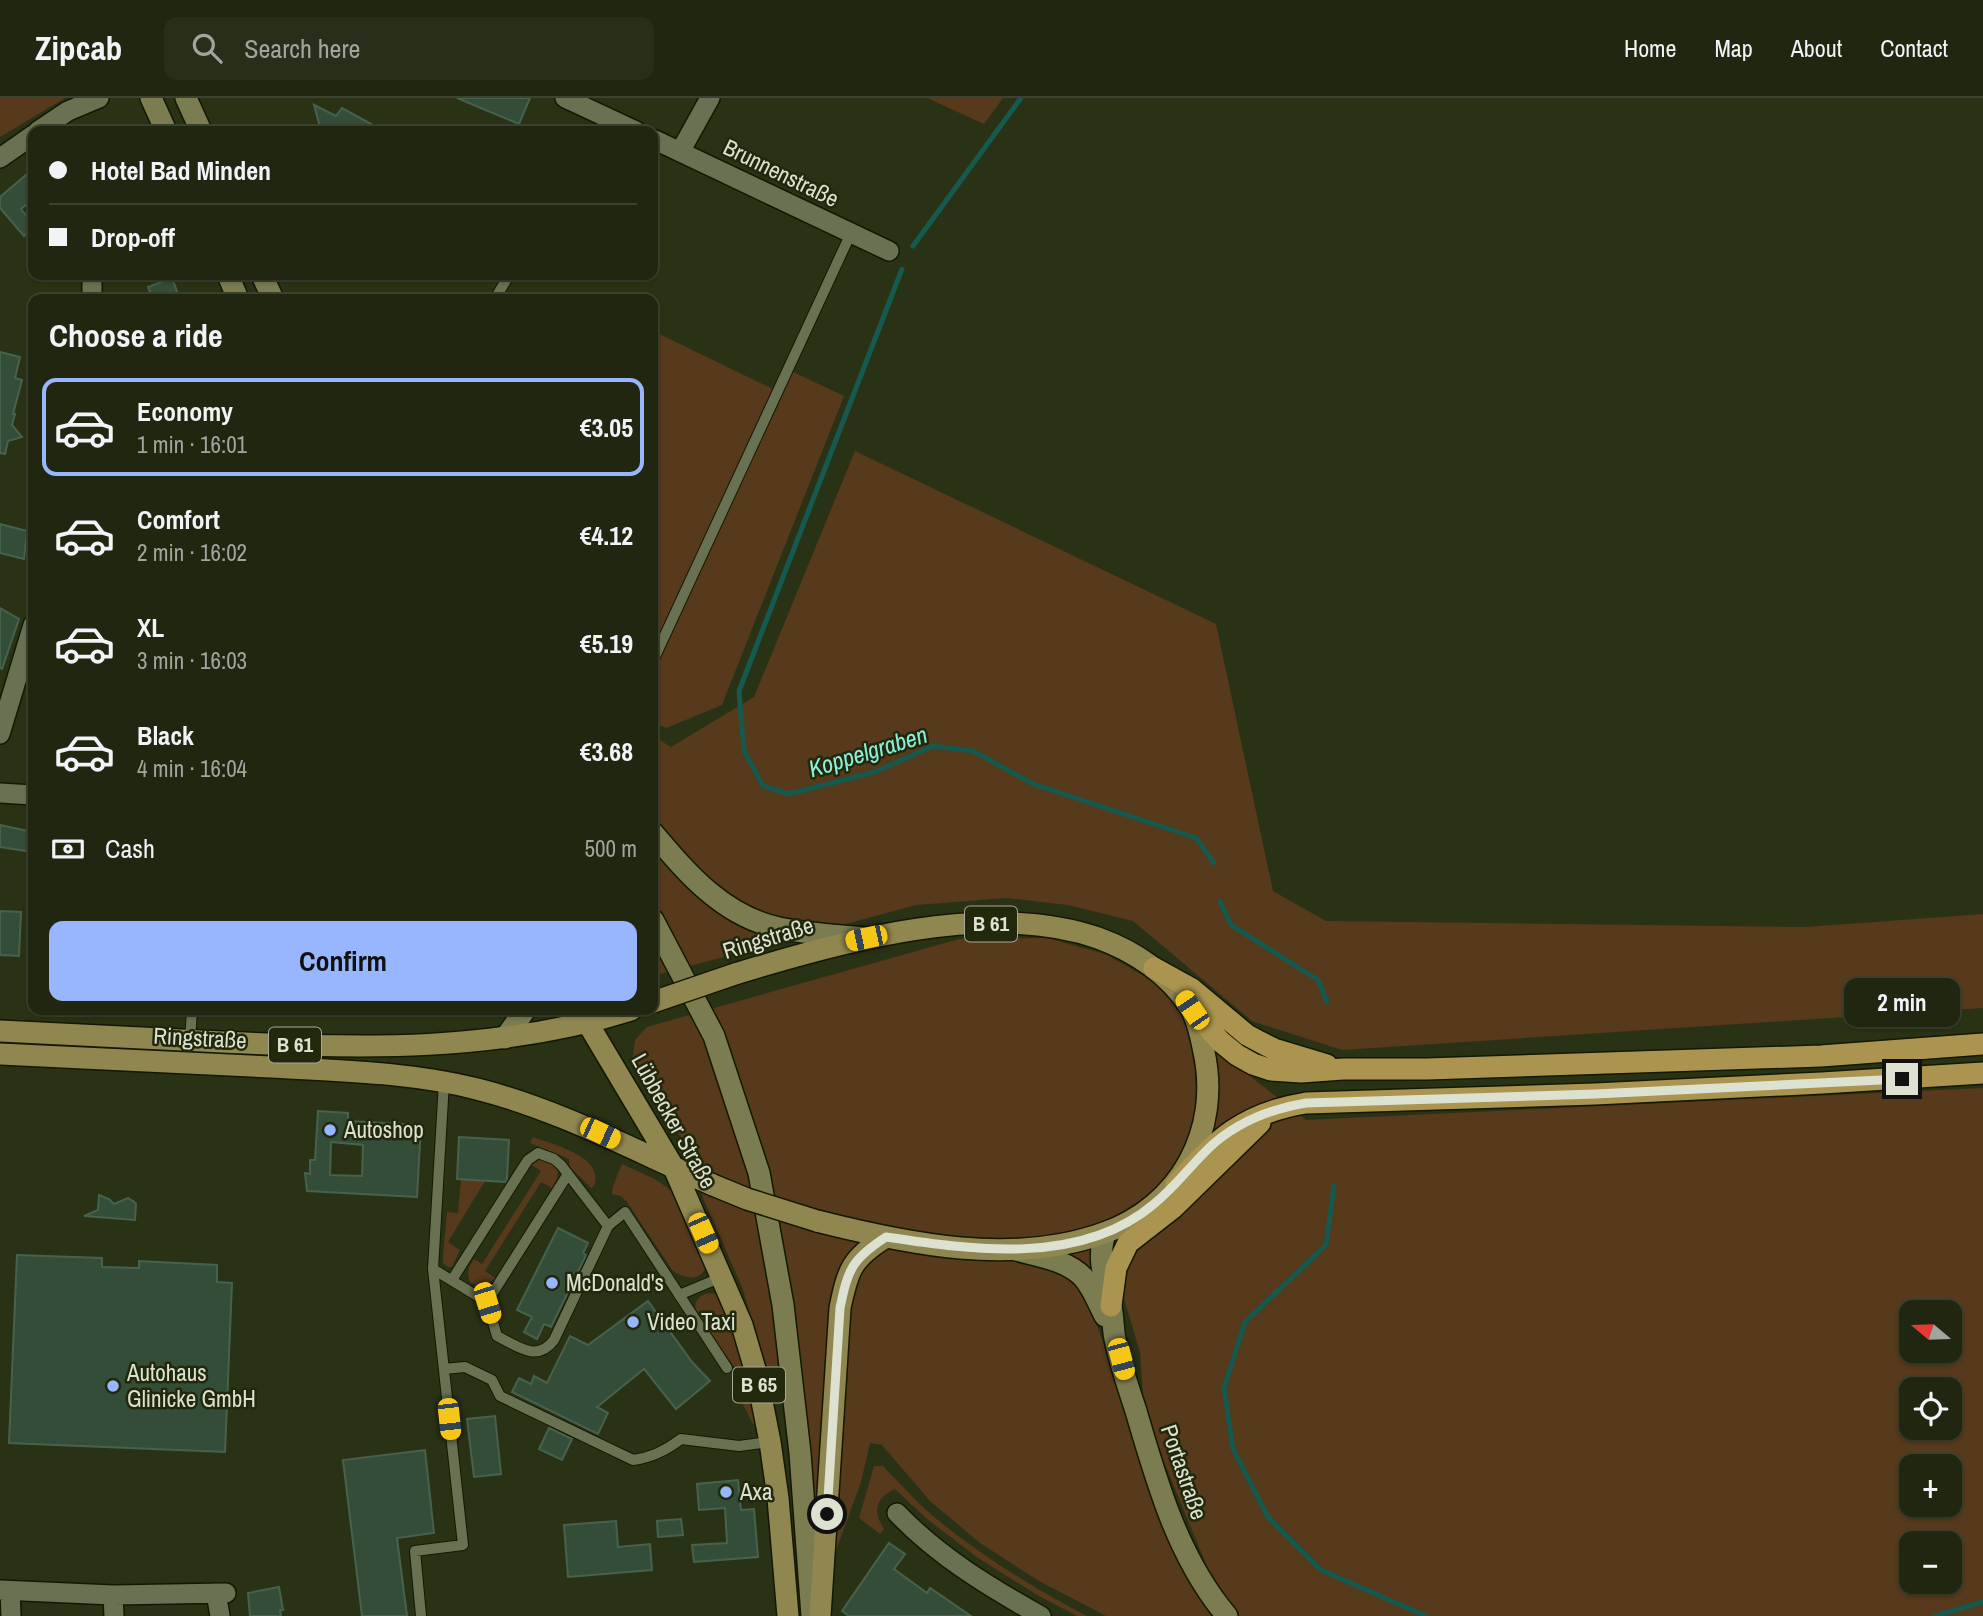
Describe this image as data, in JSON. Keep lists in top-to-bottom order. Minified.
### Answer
{"streets":{"highway":["B 61"],"main road":["Ringstraße","Lübbecker Straße","B 65","Portastraße"],"street":["Brunnenstraße"]},"crossings":[["B 61","Ringstraße"],["B 61","Lübbecker Straße"],["B 61","Portastraße"],["Ringstraße","Lübbecker Straße"]],"water":["Koppelgraben"],"places":["Autoshop","McDonald's","Video Taxi","Autohaus Glinicke GmbH","Axa"],"north":"left","page":{"header":"Zipcab","search":"Search here","nav":["Home","Map","About","Contact"],"banner":["Hotel Bad Minden","Drop-off"],"heading":"Choose a ride","list":[{"name":"Economy","note":"1 min · 16:01","value":"€3.05"},{"name":"Comfort","note":"2 min · 16:02","value":"€4.12"},{"name":"XL","note":"3 min · 16:03","value":"€5.19"},{"name":"Black","note":"4 min · 16:04","value":"€3.68"}],"pay":["Cash","500 m"],"buttons":"Confirm","bubble":"2 min","map_buttons":["+","−"]}}
